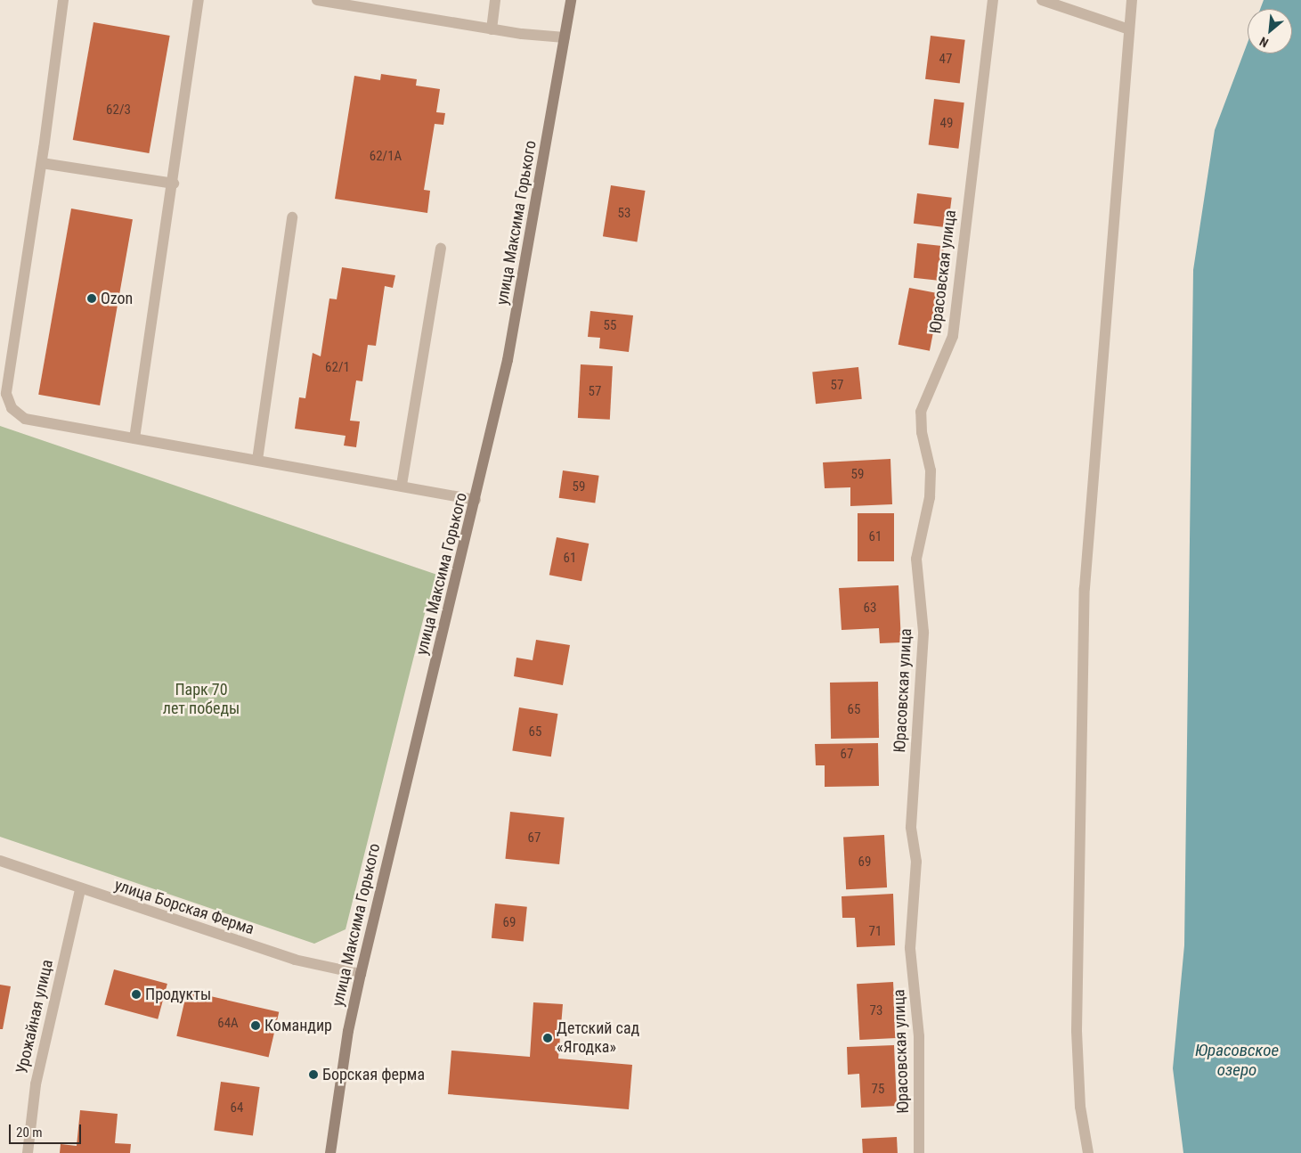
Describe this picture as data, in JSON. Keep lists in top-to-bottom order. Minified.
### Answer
{"streets":{"street":["улица Максима Горького","Юрасовская улица","улица Борская Ферма","Урожайная улица"]},"crossings":[["улица Максима Горького","улица Борская Ферма"],["улица Борская Ферма","Урожайная улица"]],"water":["Юрасовское озеро"],"parks":["Парк 70 лет победы"],"places":["Ozon","Продукты","Командир","Детский сад «Ягодка»","Борская ферма"],"house_numbers":["47","62/3","49","62/1А","53","55","62/1","57","57","59","59","61","61","63","65","65","67","67","69","69","71","73","64А","75","64"],"scale_bar":"20 m","north":"bottom left"}
